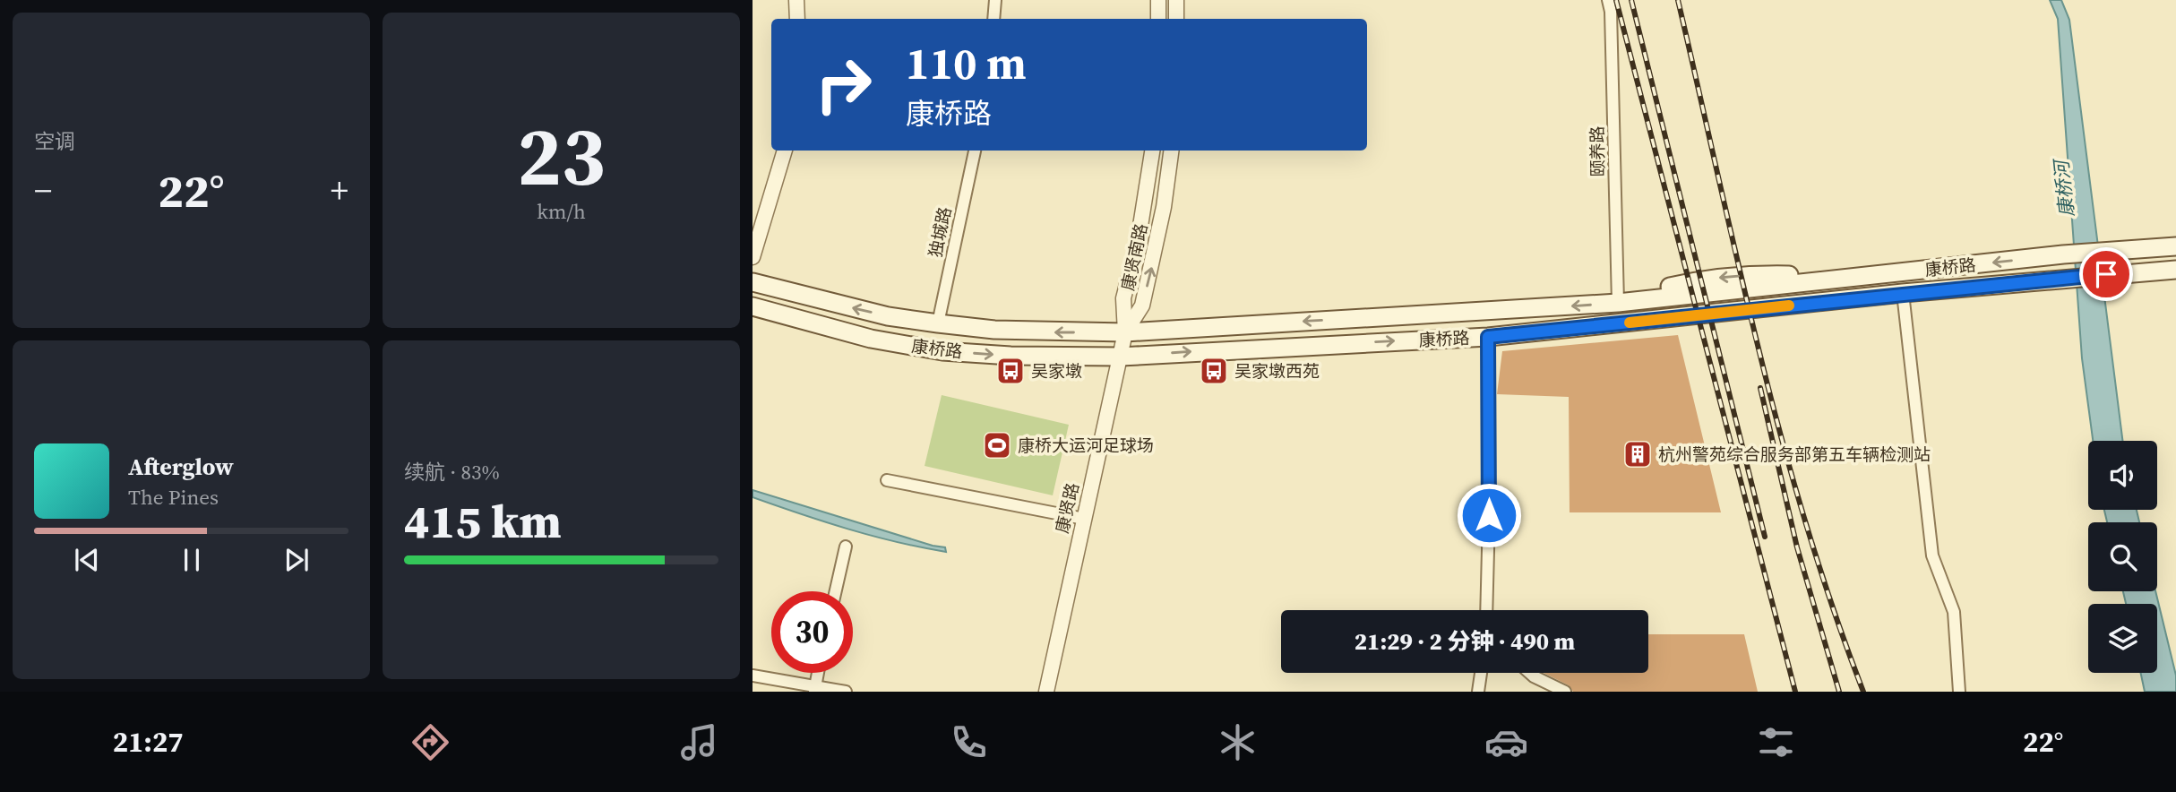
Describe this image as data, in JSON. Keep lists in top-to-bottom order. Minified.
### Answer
{"streets":{"main road":["康桥路"],"street":["颐养路","独城路","康贤南路","康贤路"]},"crossings":[["颐养路","康桥路"],["独城路","康桥路"],["康贤南路","康桥路"],["康贤南路","康贤路"],["康桥路","康贤路"]],"water":["康桥河"],"places":{"bus stop":["吴家墩","吴家墩西苑"],"sports":["康桥大运河足球场"],"building":["杭州警苑综合服务部第五车辆检测站"]},"page":{"tile":["空调",["23","km/h"],["续航 · 83%","415 km"]],"turn":["110 m","康桥路"],"heat":["−","22°","+"],"song":["Afterglow","The Pines"],"limit":"30","trip":"21:29 · 2 分钟 · 490 m","tabs":["21:27","22°"]}}
